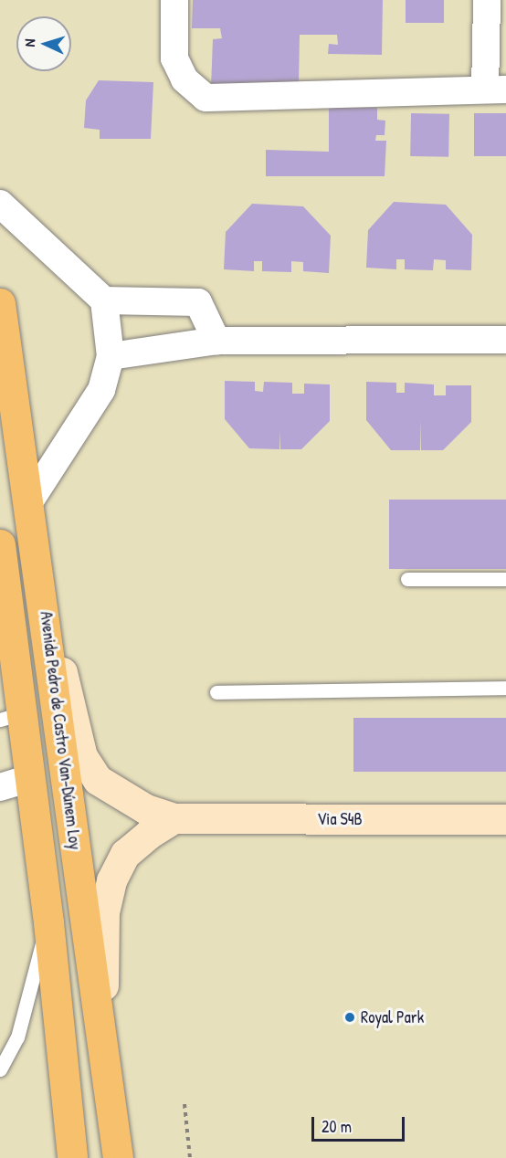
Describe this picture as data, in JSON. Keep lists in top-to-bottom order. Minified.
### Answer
{"streets":{"highway":["Avenida Pedro de Castro Van-Dúnem Loy"],"street":["Via S4B"]},"places":["Royal Park"],"scale_bar":"20 m","north":"left"}
